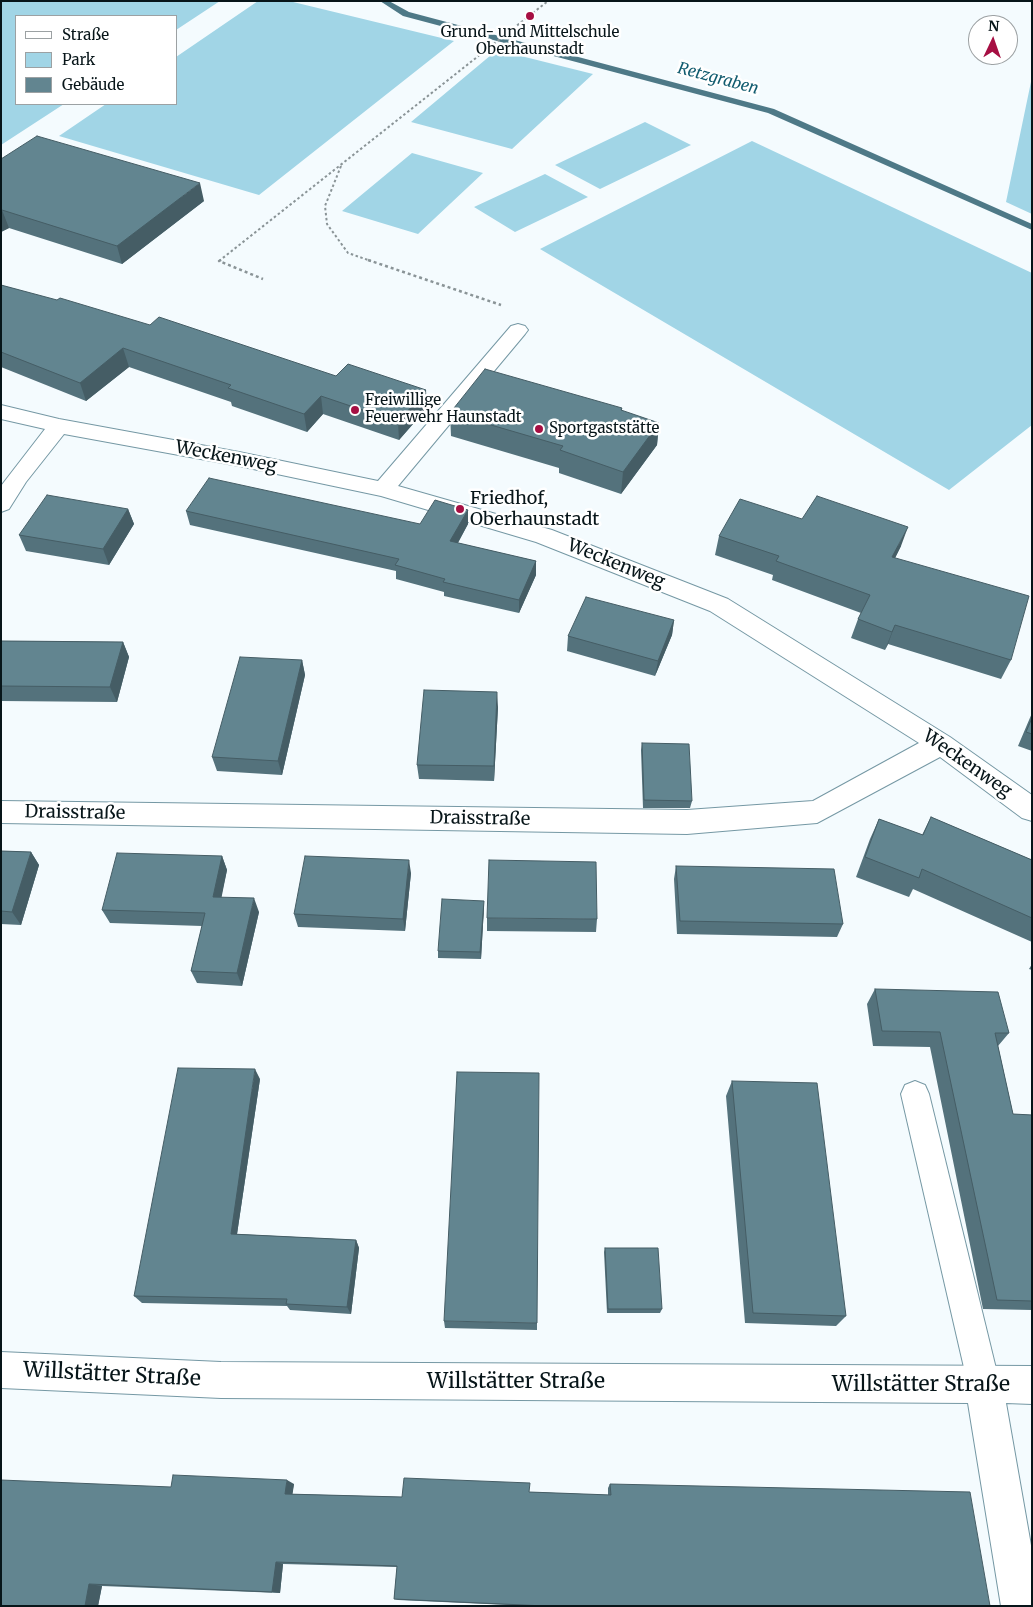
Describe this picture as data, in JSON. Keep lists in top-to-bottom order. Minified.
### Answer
{"streets":{"street":["Weckenweg","Draisstraße","Willstätter Straße"]},"crossings":[["Weckenweg","Draisstraße"]],"water":["Retzgraben"],"places":["Grund- und Mittelschule Oberhaunstadt","Freiwillige Feuerwehr Haunstadt","Sportgaststätte","Friedhof, Oberhaunstadt"],"legend":["Straße","Park","Gebäude"],"north":"top"}
